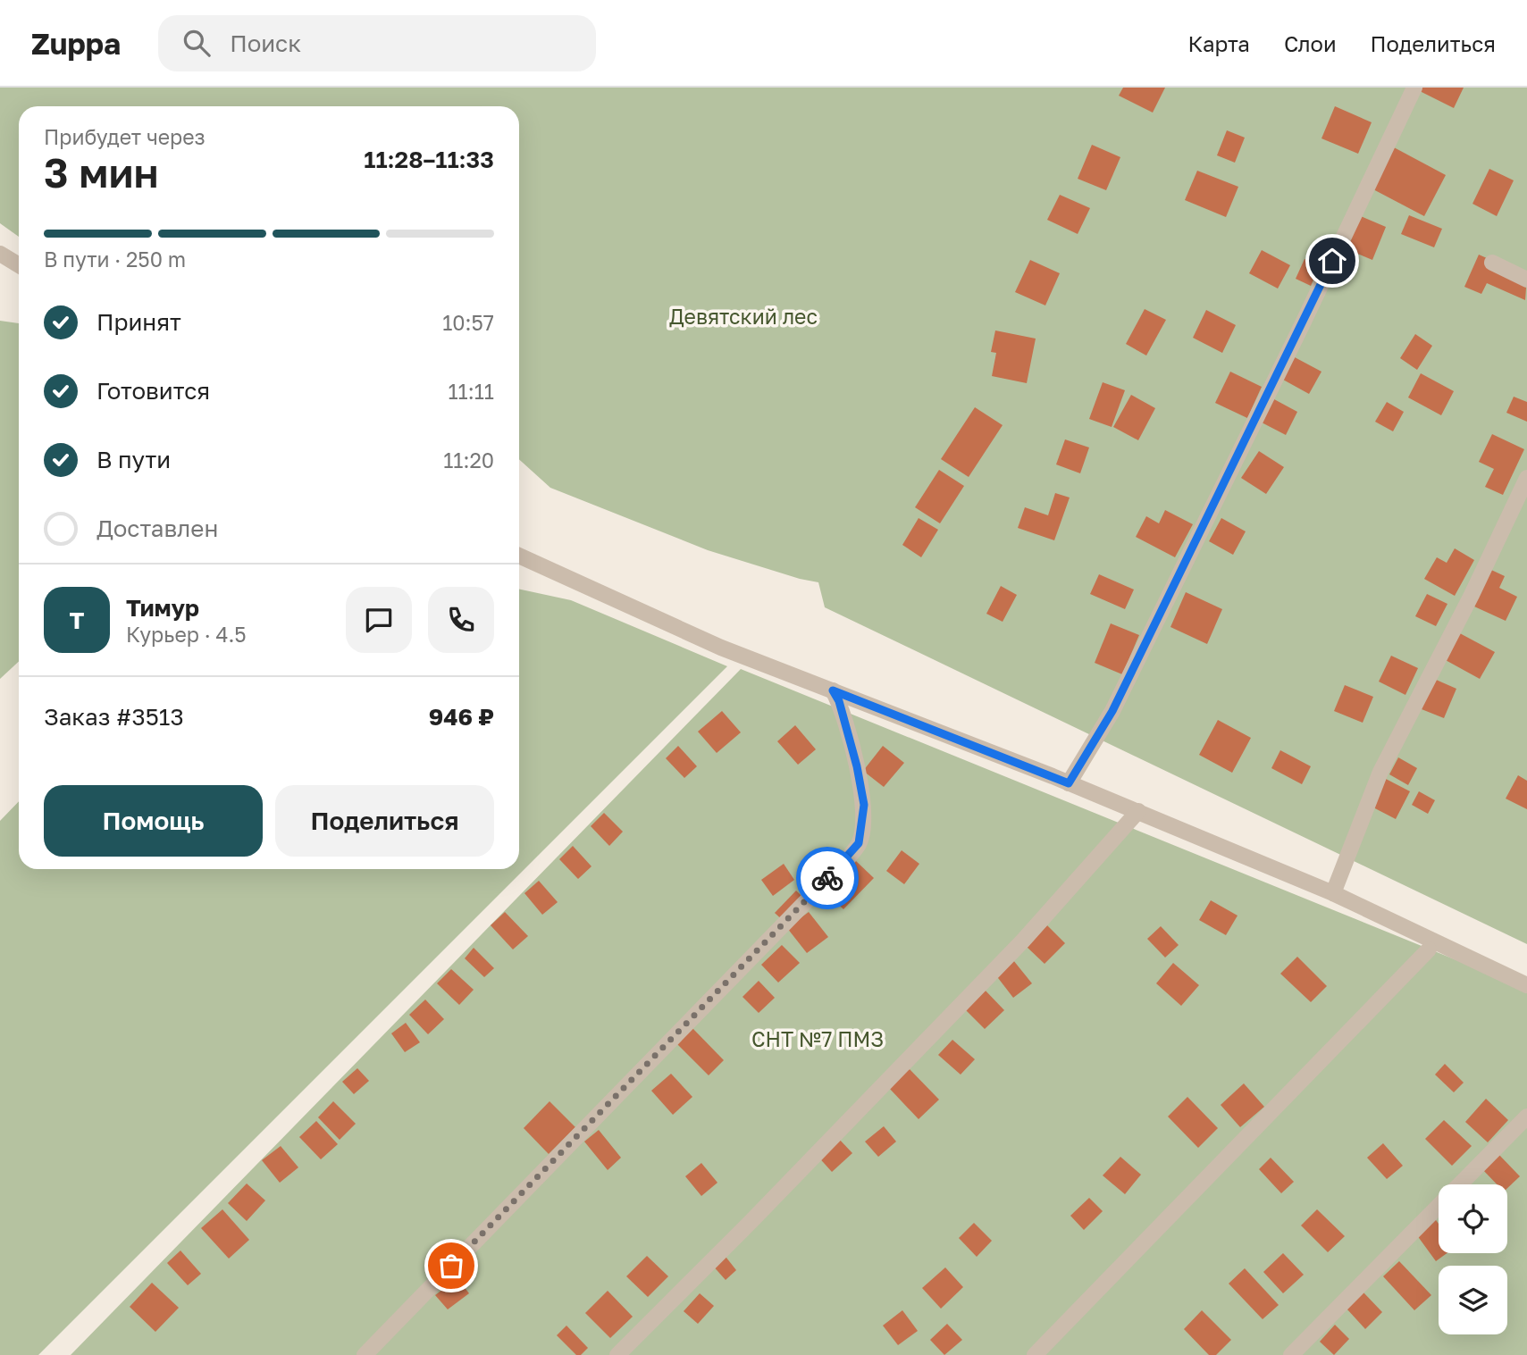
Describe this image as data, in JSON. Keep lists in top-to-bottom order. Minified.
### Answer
{"parks":["Девятский лес","СНТ №7 ПМЗ"],"page":{"header":"Zuppa","search":"Поиск","nav":["Карта","Слои","Поделиться"],"heading":["3 мин","Прибудет через","11:28–11:33"],"panel":["Тимур","Курьер · 4.5","Заказ #3513","946 ₽"],"bar":"В пути · 250 m","list":[["Принят","10:57"],["Готовится","11:11"],["В пути","11:20"],"Доставлен"],"round":"Т","buttons":["Помощь","Поделиться"]}}
